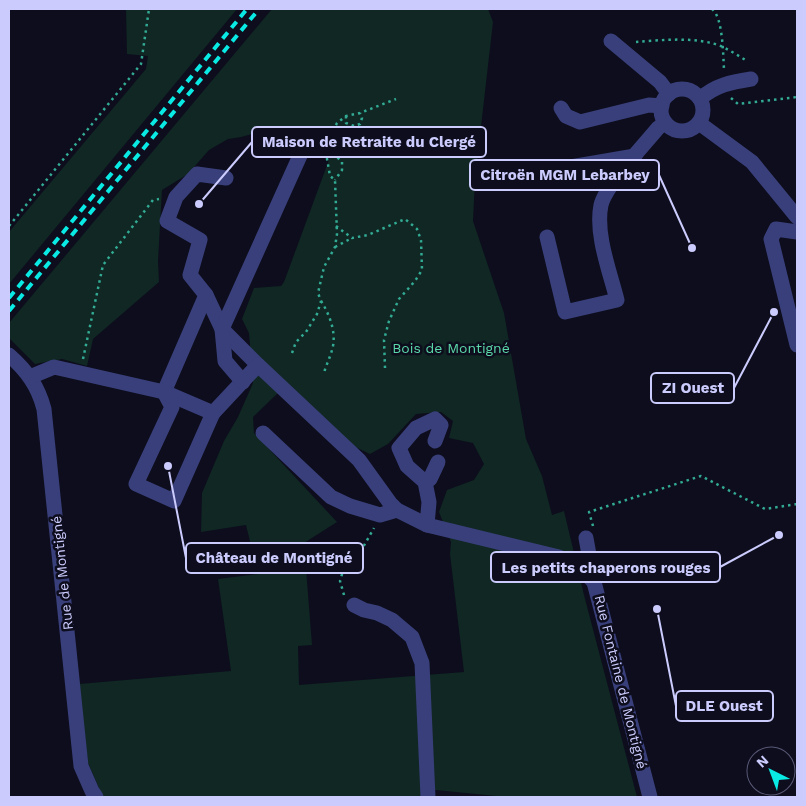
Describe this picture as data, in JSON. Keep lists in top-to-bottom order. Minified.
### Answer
{"streets":{"street":["Rue de Montigné","Rue Fontaine de Montigné"]},"parks":["Bois de Montigné"],"places":["Maison de Retraite du Clergé","Citroën MGM Lebarbey","ZI Ouest","Château de Montigné","Les petits chaperons rouges","DLE Ouest"],"north":"top left"}
